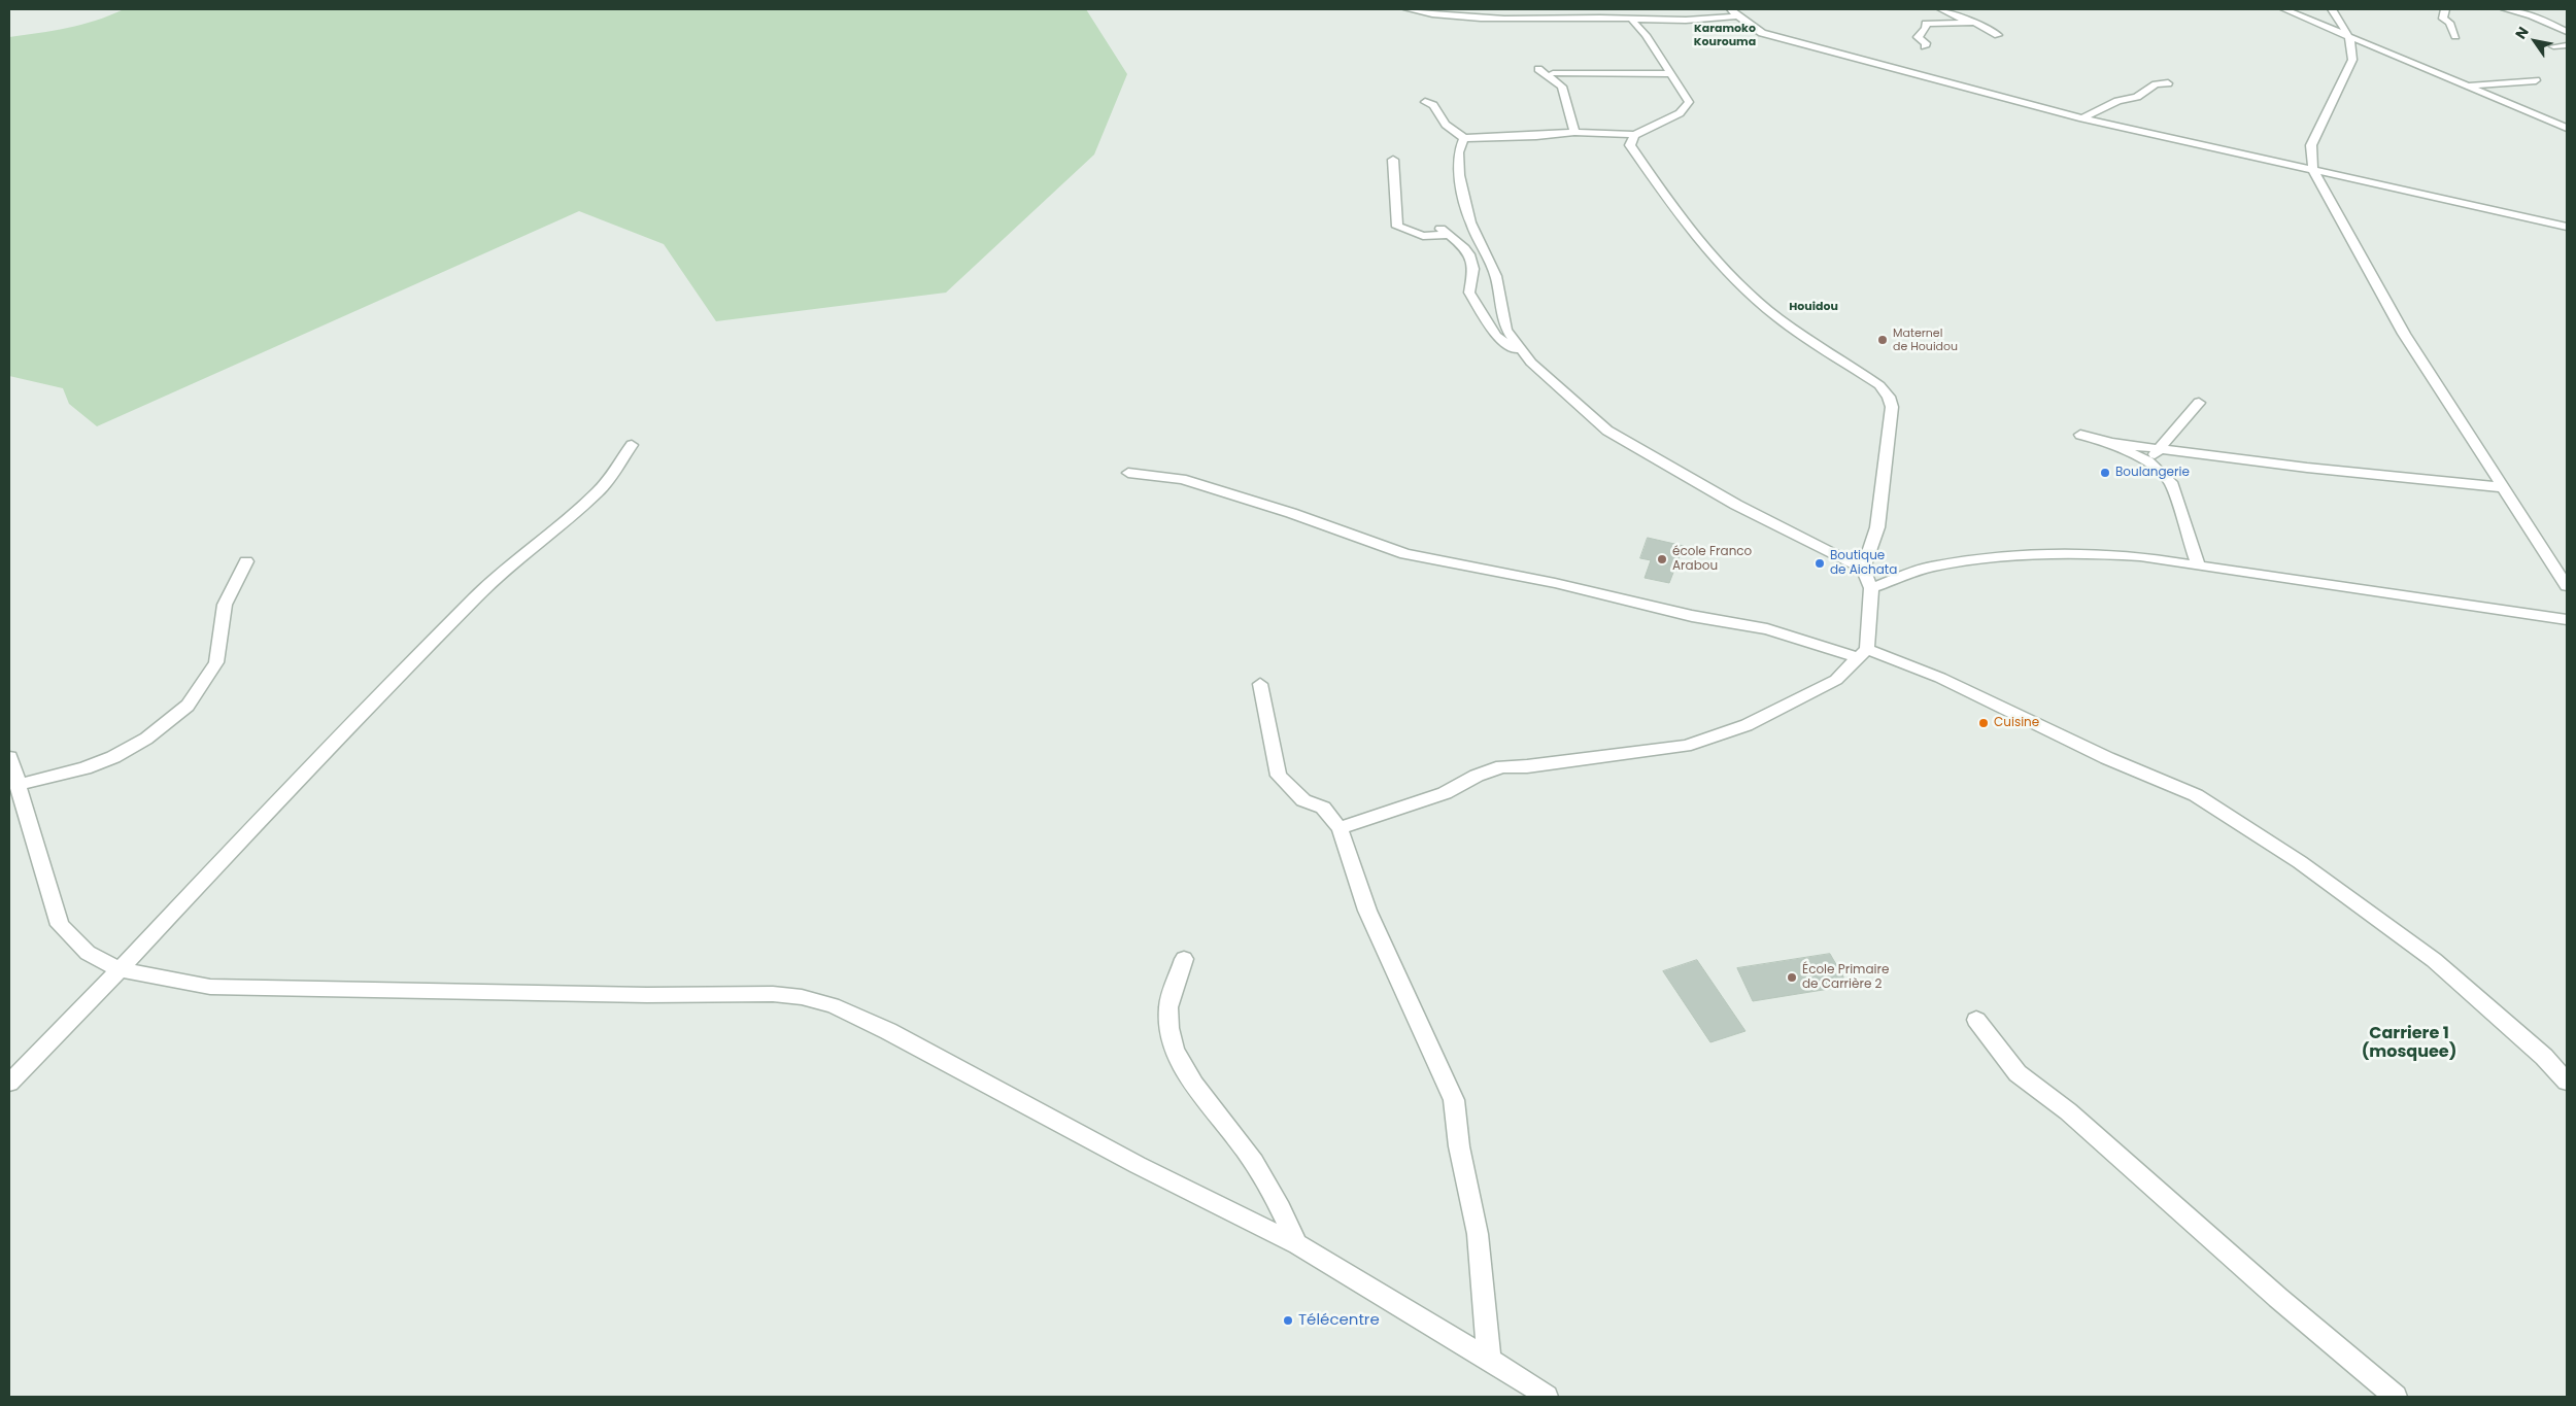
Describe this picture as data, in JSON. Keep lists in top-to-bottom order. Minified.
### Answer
{"districts":["Karamoko Kourouma","Houidou","Carriere 1 (mosquee)"],"places":["Maternel de Houidou","Boulangerie","école Franco Arabou","Boutique de Aichata","Cuisine","École Primaire de Carrière 2","Télécentre"],"north":"top left"}
